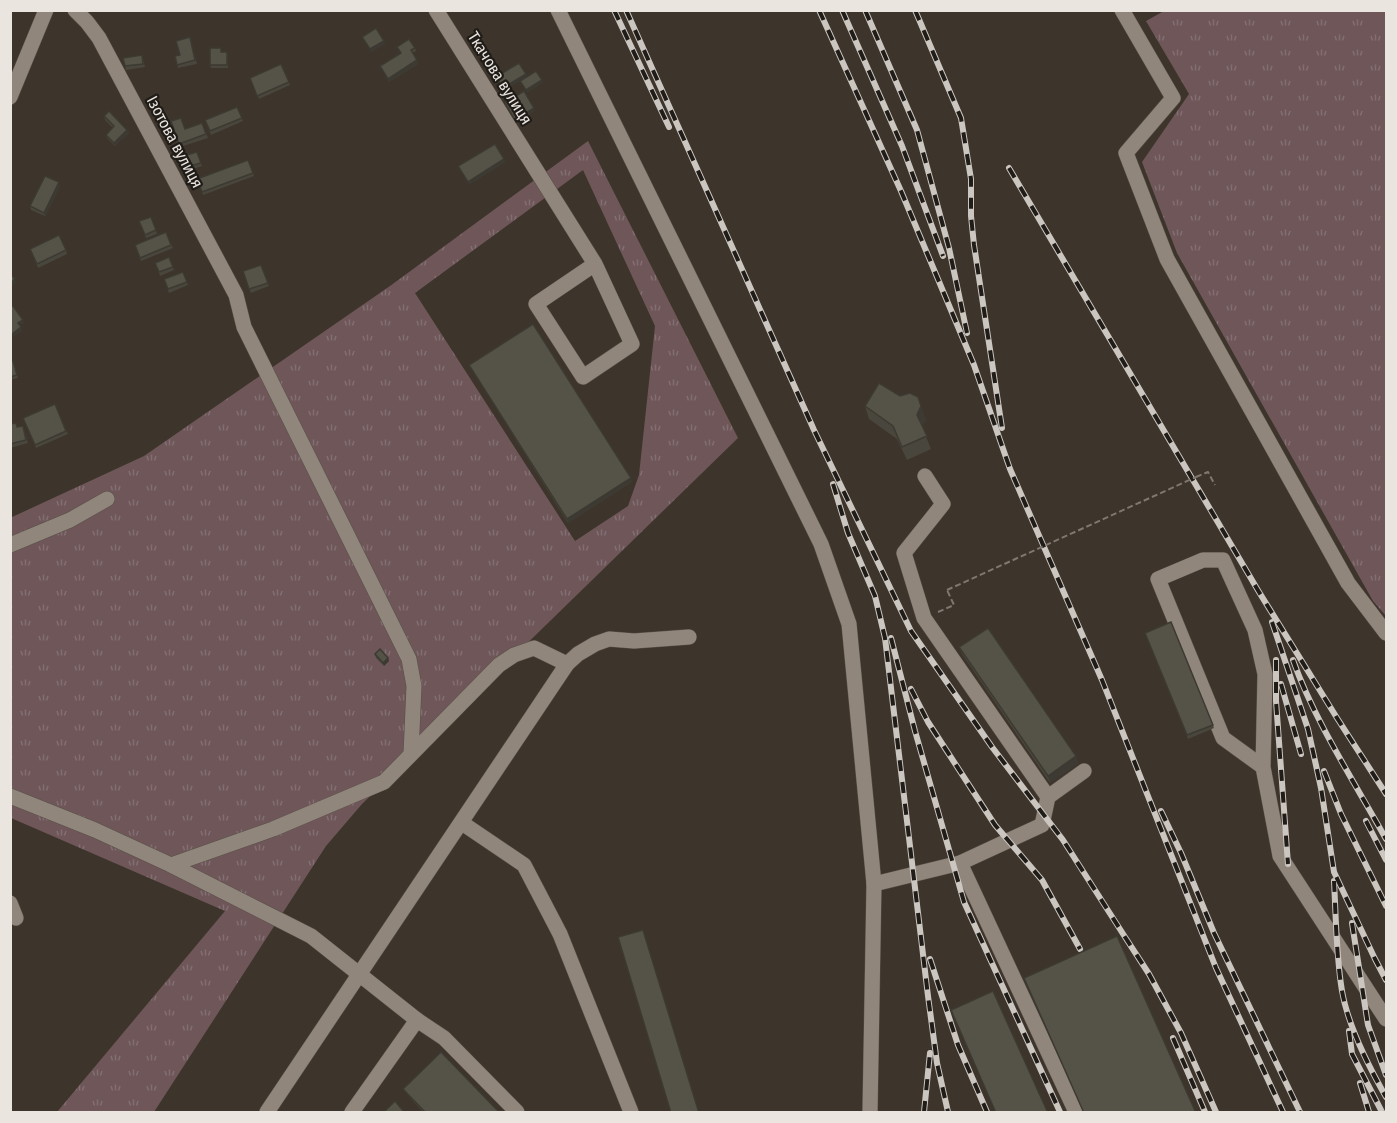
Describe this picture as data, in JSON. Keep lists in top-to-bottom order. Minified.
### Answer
{"streets":{"street":["Ткачова вулиця","Ізотова вулиця"]}}
